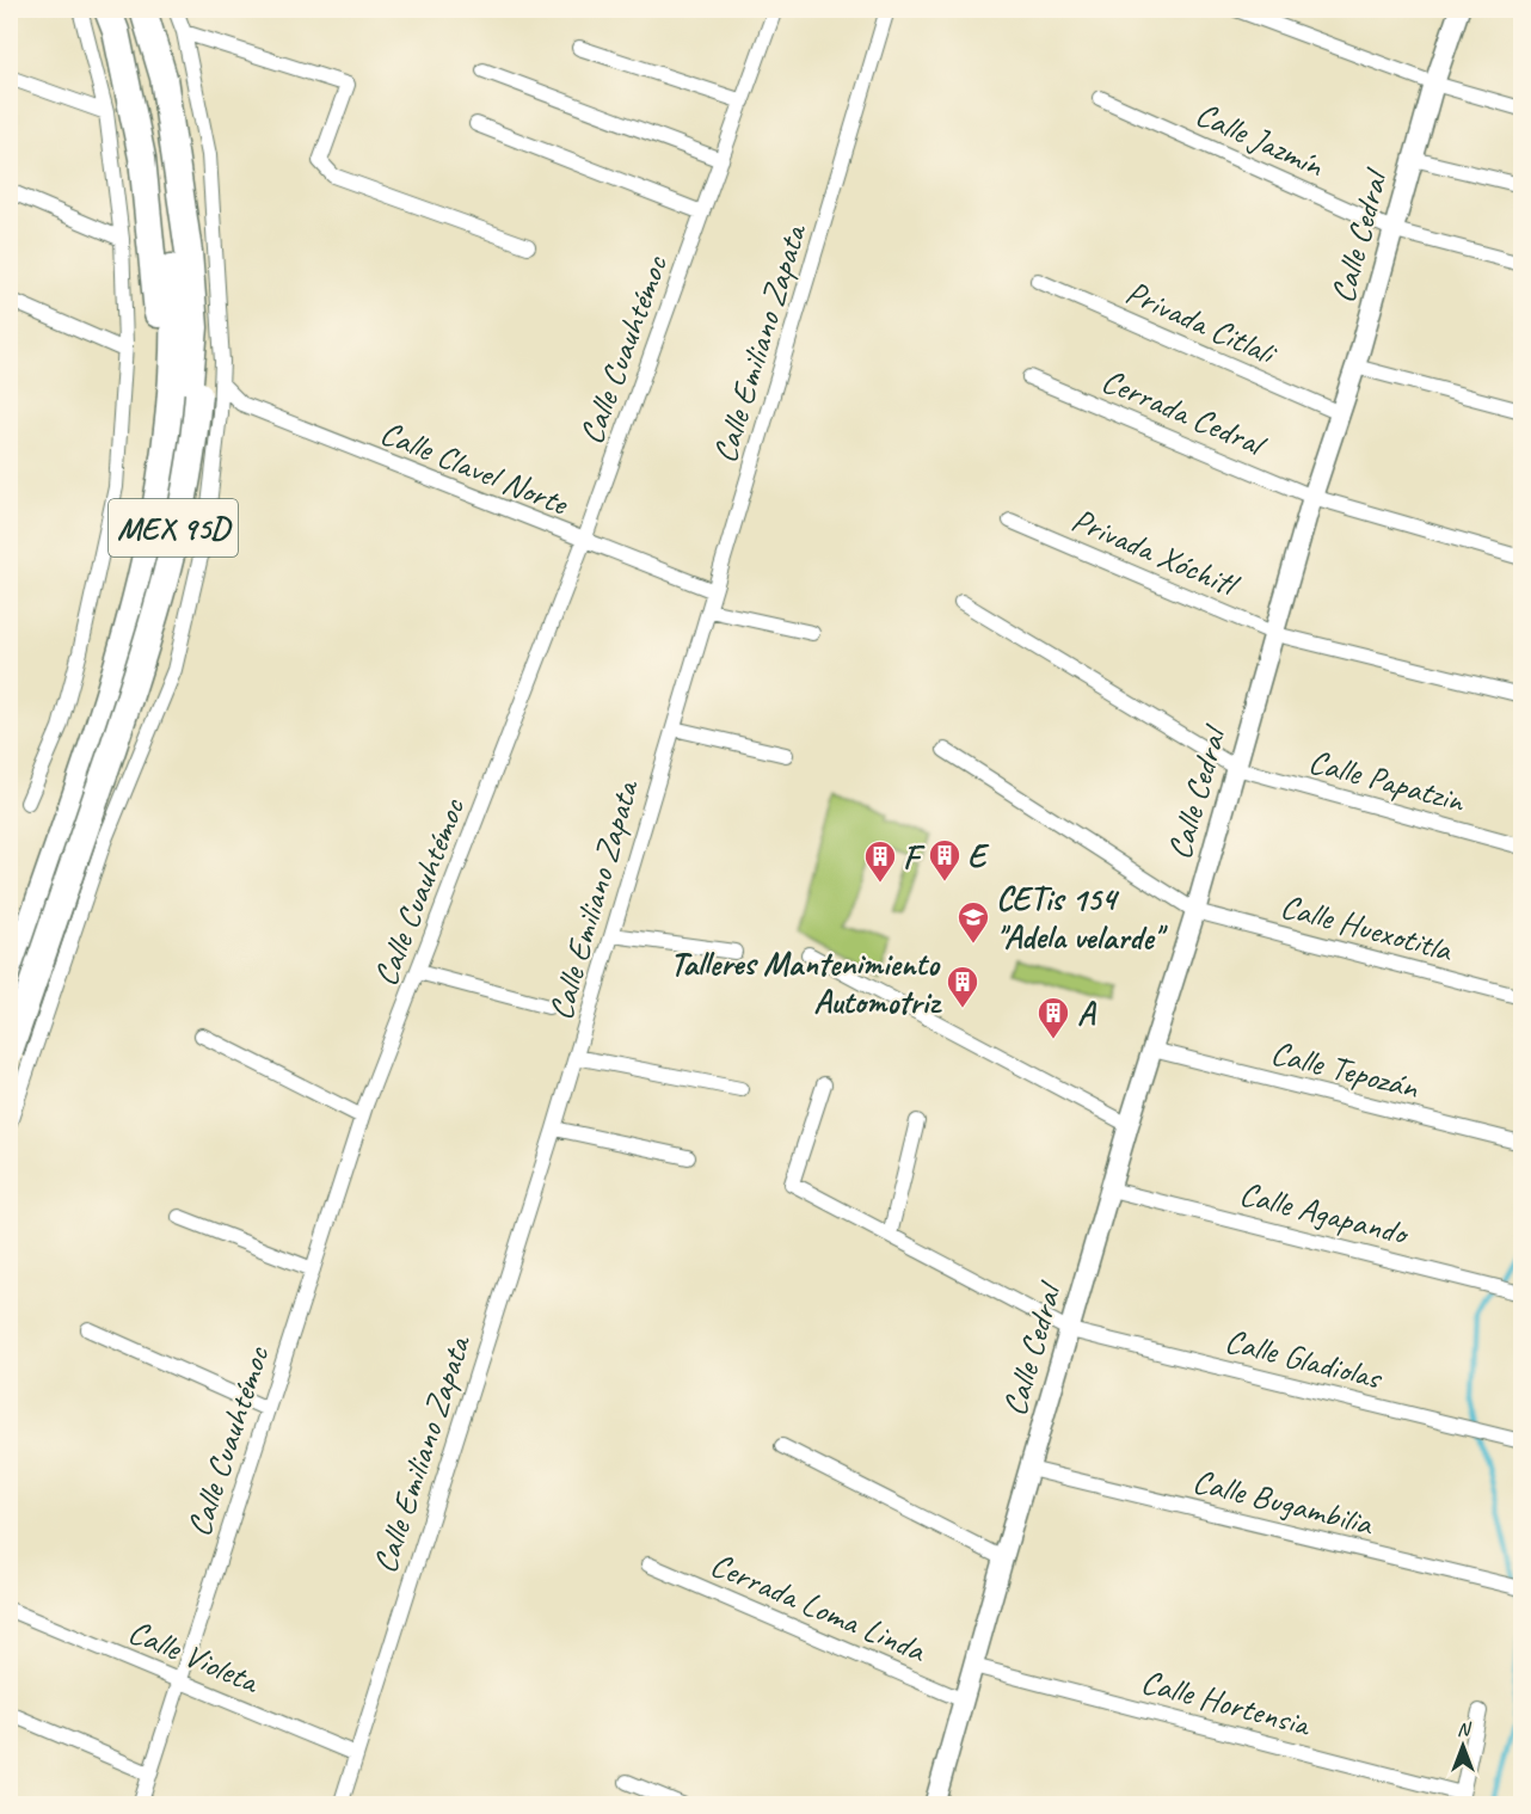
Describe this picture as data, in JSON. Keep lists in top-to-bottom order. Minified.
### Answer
{"streets":{"highway":["MEX 95D"],"street":["Calle Jazmín","Calle Cedral","Privada Citlali","Calle Emiliano Zapata","Calle Cuauhtémoc","Cerrada Cedral","Calle Clavel Norte","Privada Xóchitl","Calle Papatzin","Calle Huexotitla","Calle Tepozán","Calle Agapando","Calle Gladiolas","Calle Bugambilia","Cerrada Loma Linda","Calle Violeta","Calle Hortensia"]},"crossings":[["Calle Jazmín","Calle Cedral"],["Calle Cedral","Privada Citlali"],["Calle Cedral","Cerrada Cedral"],["Calle Cedral","Privada Xóchitl"],["Calle Cedral","Calle Papatzin"],["Calle Cedral","Calle Huexotitla"],["Calle Cedral","Calle Tepozán"],["Calle Cedral","Calle Agapando"],["Calle Cedral","Calle Gladiolas"],["Calle Cedral","Calle Bugambilia"],["Calle Cedral","Cerrada Loma Linda"],["Calle Cedral","Calle Hortensia"],["Calle Emiliano Zapata","Calle Clavel Norte"],["Calle Emiliano Zapata","Calle Violeta"],["Calle Cuauhtémoc","Calle Clavel Norte"],["Calle Cuauhtémoc","Calle Violeta"]],"places":{"building":["E","F","Talleres Mantenimiento Automotriz","A"],"school or university":["CETis 154 \"Adela velarde\""]},"north":"top"}
